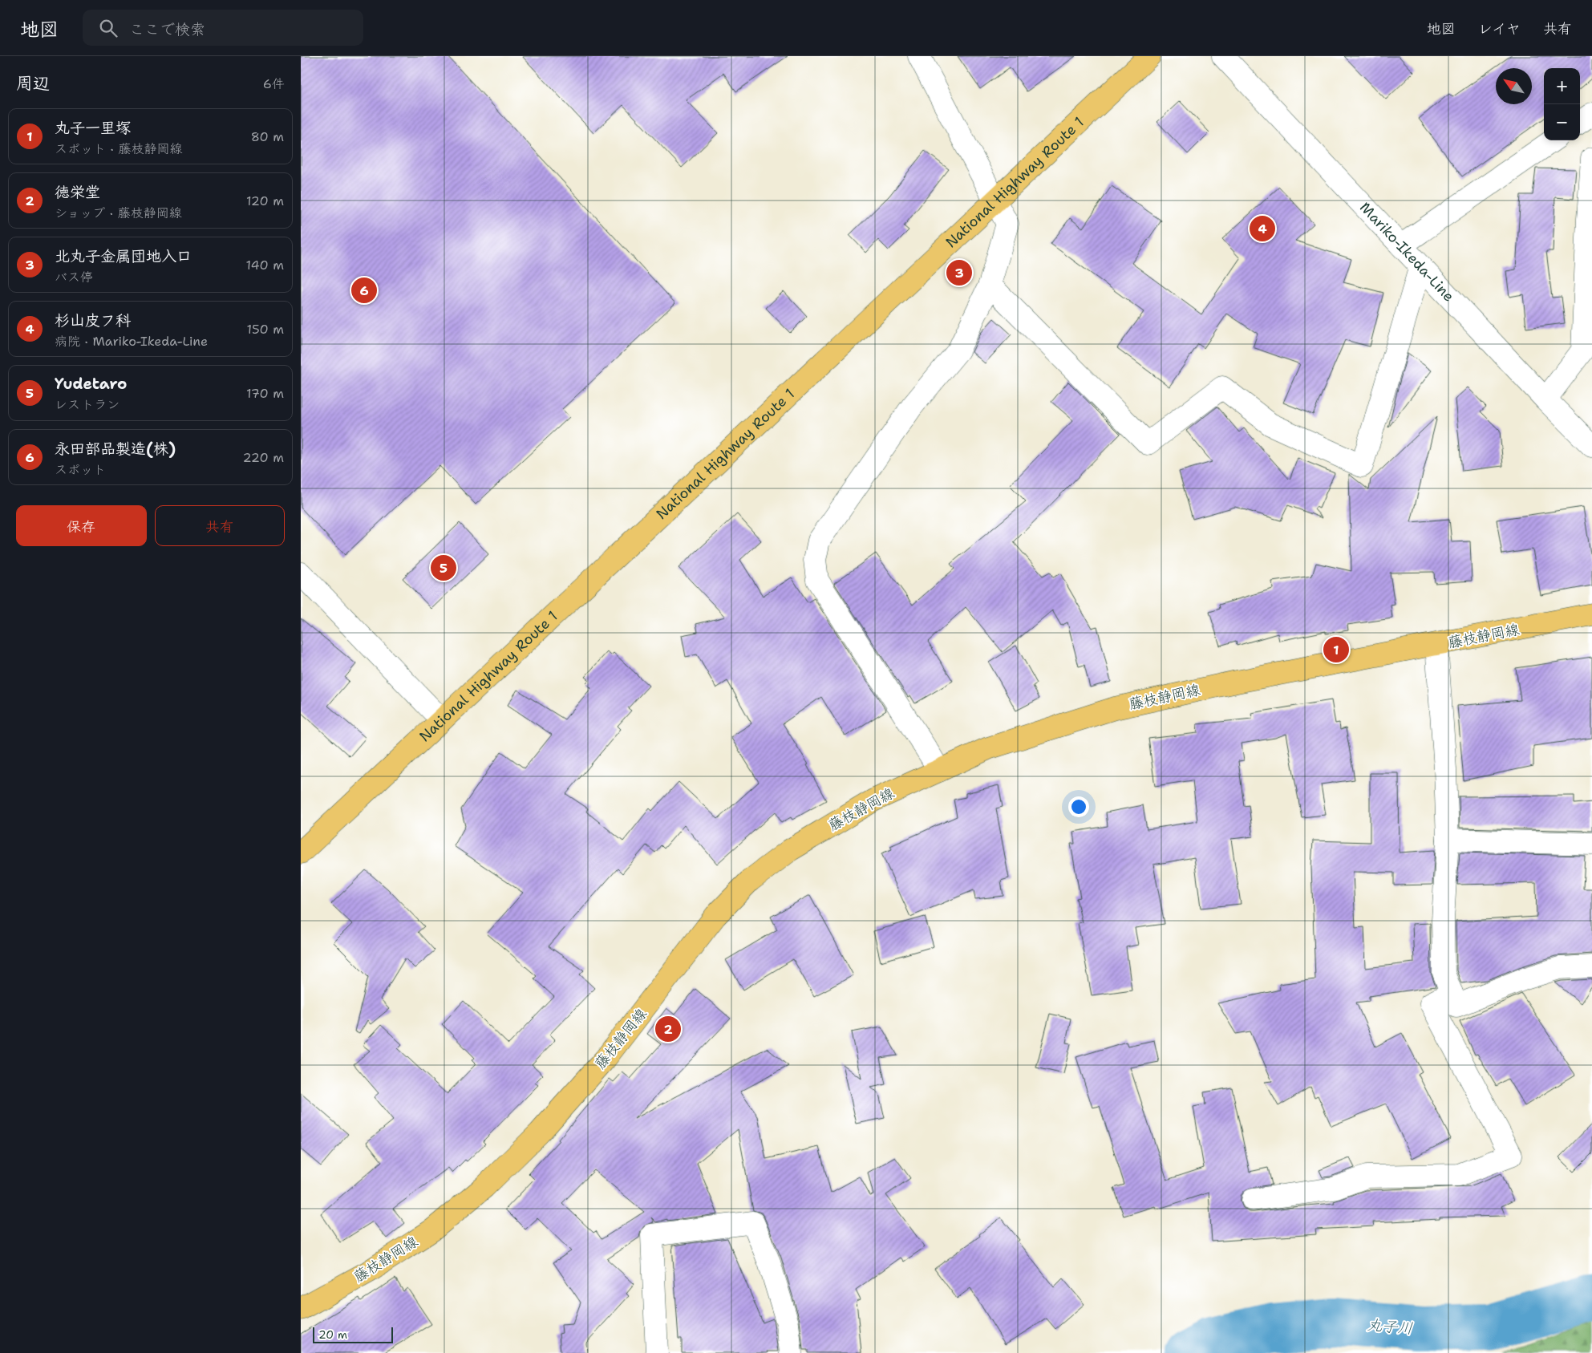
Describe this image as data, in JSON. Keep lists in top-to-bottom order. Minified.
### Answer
{"streets":{"main road":["National Highway Route 1","藤枝静岡線"],"street":["Mariko-Ikeda-Line"]},"water":["丸子川"],"scale_bar":"20 m","north":"top left","page":{"header":"地図","search":"ここで検索","nav":["地図","レイヤ","共有"],"heading":["周辺","6件"],"map_buttons":["+","−"],"list":[{"mark":"1","name":"丸子一里塚","note":"スポット · 藤枝静岡線","value":"80 m"},{"mark":"2","name":"徳栄堂","note":"ショップ · 藤枝静岡線","value":"120 m"},{"mark":"3","name":"北丸子金属団地入口","note":"バス停","value":"140 m"},{"mark":"4","name":"杉山皮フ科","note":"病院 · Mariko-Ikeda-Line","value":"150 m"},{"mark":"5","name":"Yudetaro","note":"レストラン","value":"170 m"},{"mark":"6","name":"永田部品製造(株)","note":"スポット","value":"220 m"}],"pins":["4","3","6","5","1","2"],"buttons":["保存","共有"],"scale":"20 m"}}
